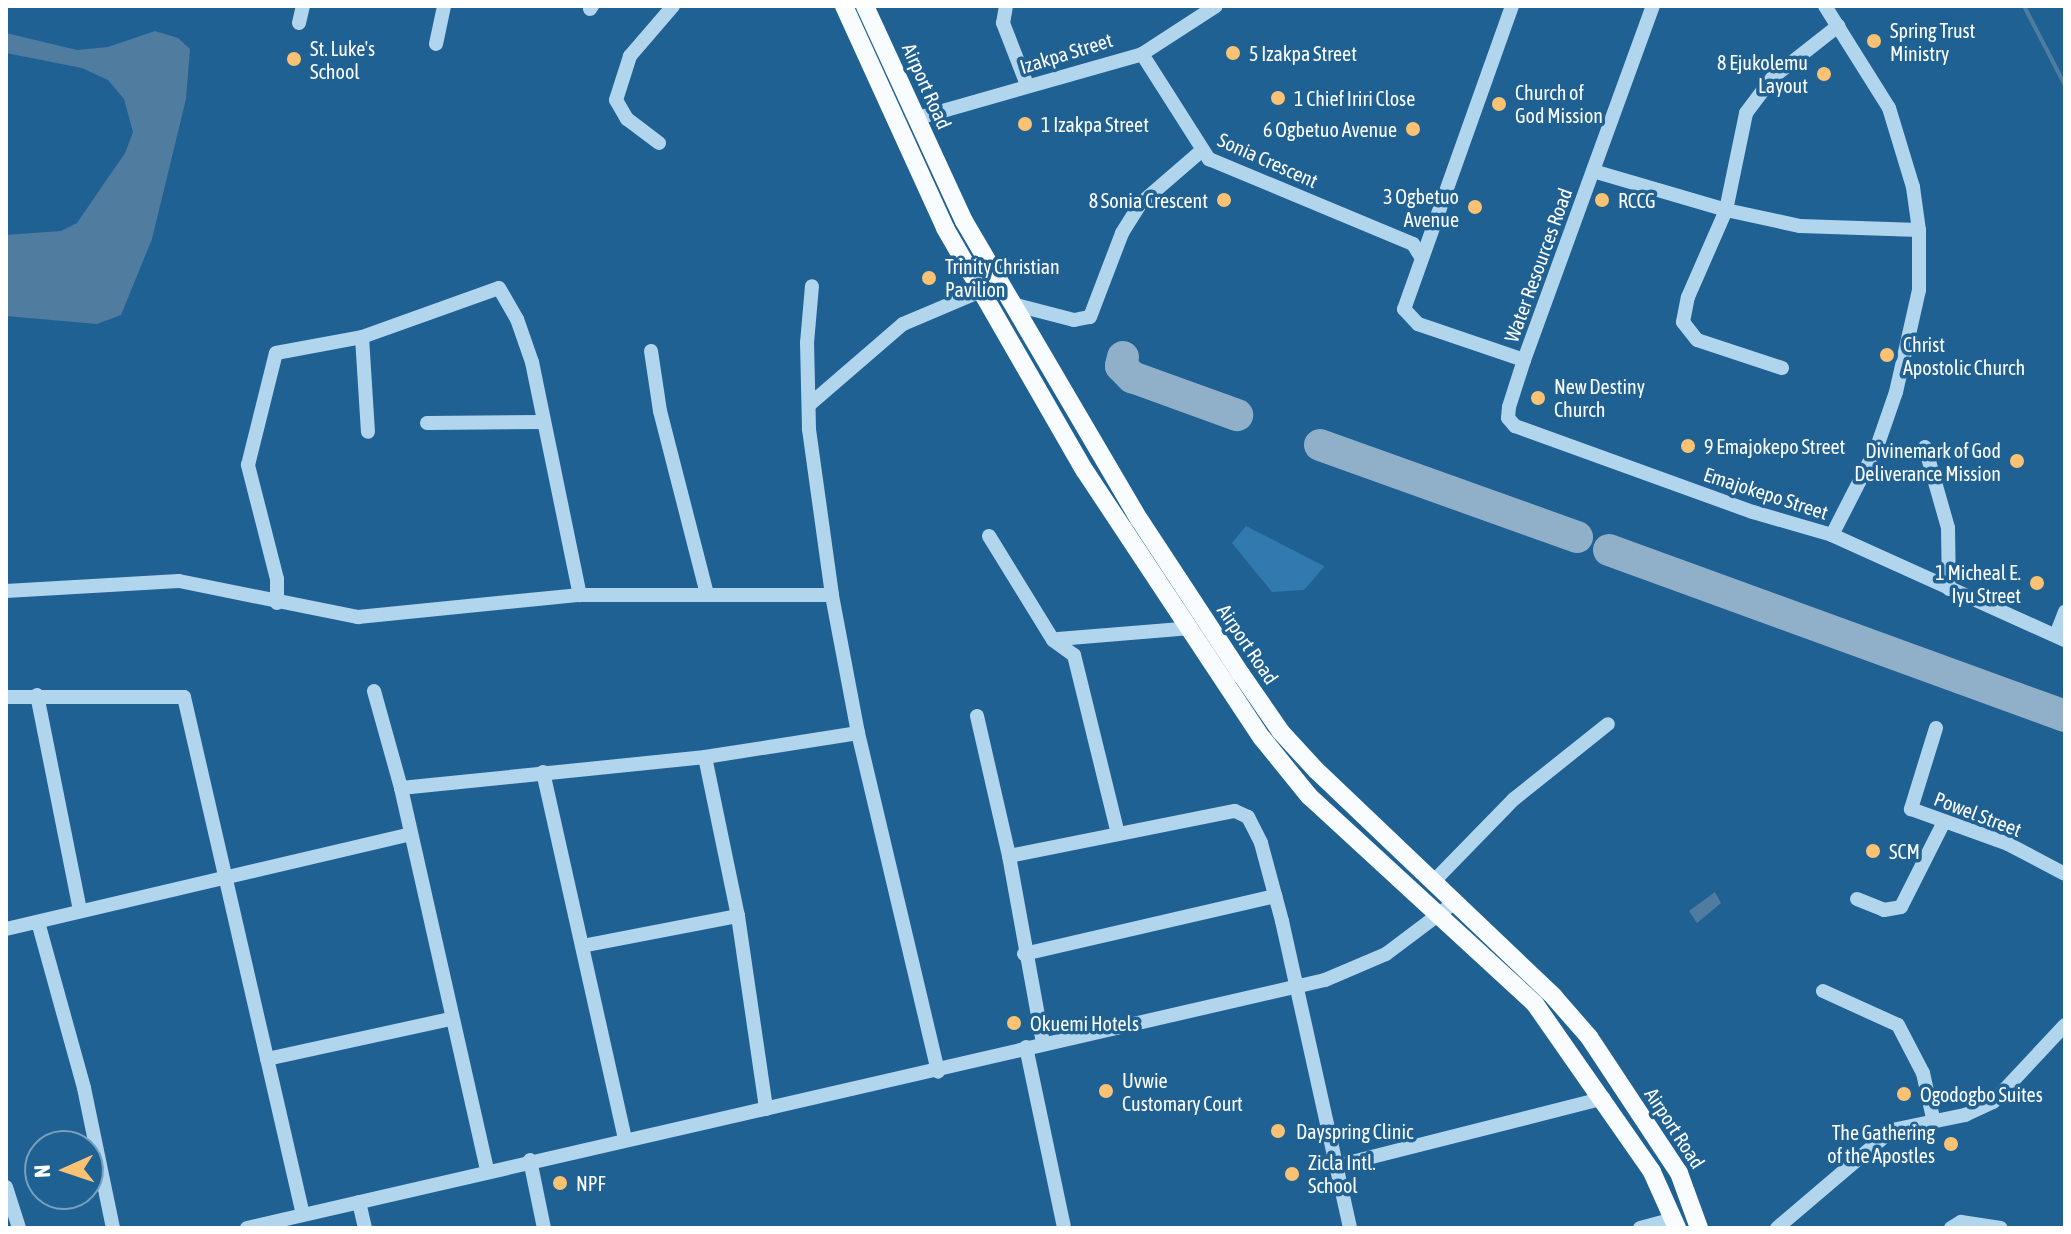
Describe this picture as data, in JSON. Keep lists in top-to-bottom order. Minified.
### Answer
{"streets":{"main road":["Airport Road"],"street":["Izakpa Street","Sonia Crescent","Water Resources Road","Emajokepo Street","Powel Street"]},"crossings":[["Izakpa Street","Airport Road"],["Izakpa Street","Sonia Crescent"],["Sonia Crescent","Water Resources Road"],["Water Resources Road","Emajokepo Street"]],"places":["Spring Trust Ministry","5 Izakpa Street","St. Luke's School","8 Ejukolemu Layout","1 Chief Iriri Close","Church of God Mission","1 Izakpa Street","6 Ogbetuo Avenue","8 Sonia Crescent","RCCG","3 Ogbetuo Avenue","Trinity Christian Pavilion","Christ Apostolic Church","New Destiny Church","9 Emajokepo Street","Divinemark of God Deliverance Mission","1 Micheal E. Iyu Street","SCM","Okuemi Hotels","Uvwie Customary Court","Ogodogbo Suites","Dayspring Clinic","The Gathering of the Apostles","Zicla Intl. School","NPF"],"north":"left"}
